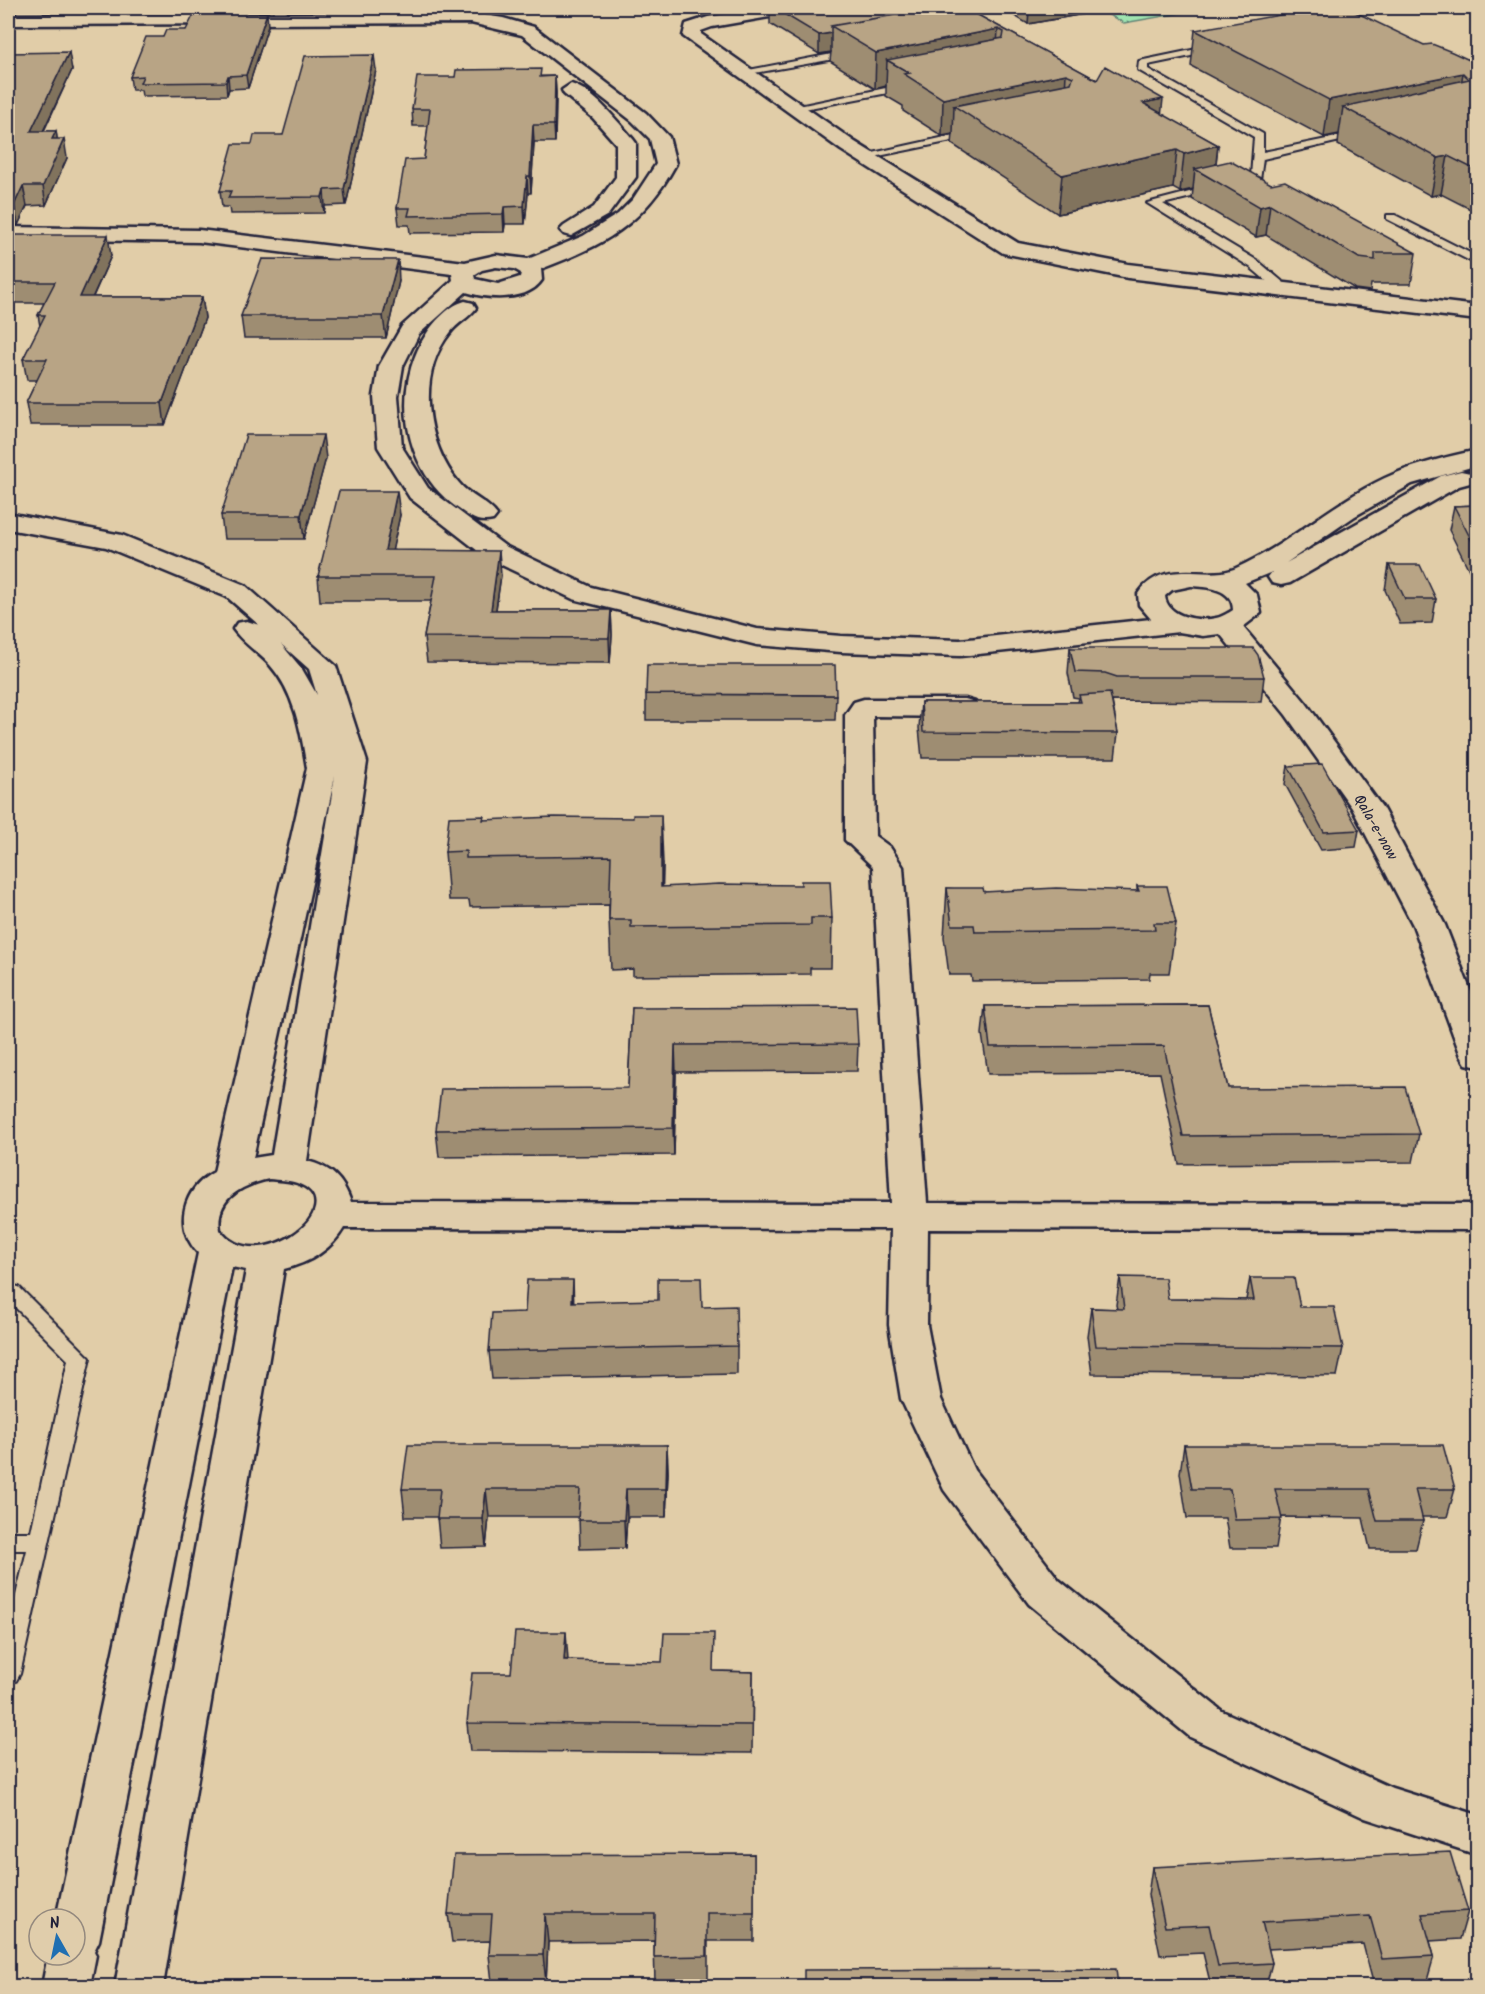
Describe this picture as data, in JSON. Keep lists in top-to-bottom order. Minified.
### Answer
{"streets":{"street":["Qala-e-now"]},"north":"top"}
